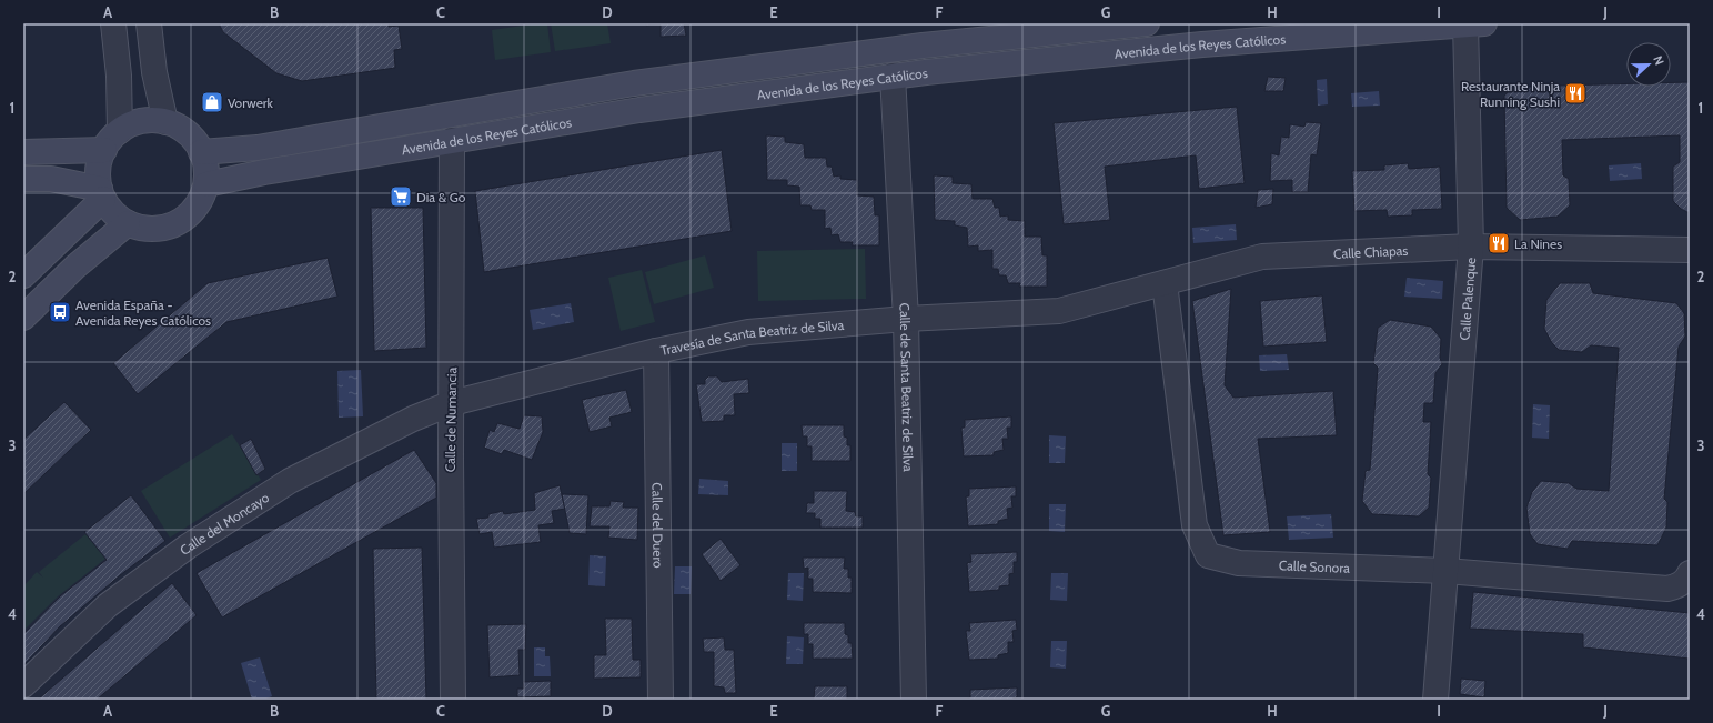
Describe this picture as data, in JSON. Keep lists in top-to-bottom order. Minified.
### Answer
{"streets":{"street":["Avenida de los Reyes Católicos","Calle Chiapas","Calle Palenque","Travesía de Santa Beatriz de Silva","Calle de Santa Beatriz de Silva","Calle de Numancia","Calle del Moncayo","Calle del Duero","Calle Sonora"]},"crossings":[["Avenida de los Reyes Católicos","Calle Palenque"],["Avenida de los Reyes Católicos","Calle de Santa Beatriz de Silva"],["Avenida de los Reyes Católicos","Calle de Numancia"],["Calle Chiapas","Calle Palenque"],["Calle Chiapas","Travesía de Santa Beatriz de Silva"],["Calle Chiapas","Calle Sonora"],["Calle Palenque","Calle Sonora"],["Travesía de Santa Beatriz de Silva","Calle de Santa Beatriz de Silva"],["Travesía de Santa Beatriz de Silva","Calle de Numancia"],["Travesía de Santa Beatriz de Silva","Calle del Moncayo"],["Travesía de Santa Beatriz de Silva","Calle del Duero"],["Calle de Numancia","Calle del Moncayo"]],"places":{"restaurant":["Restaurante Ninja Running Sushi","La Nines"],"shop":["Vorwerk"],"supermarket":["Dia & Go"],"bus stop":["Avenida España - Avenida Reyes Católicos"]},"north":"right","grid":{"columns":["A","B","C","D","E","F","G","H","I","J"],"rows":["1","2","3","4"]}}
